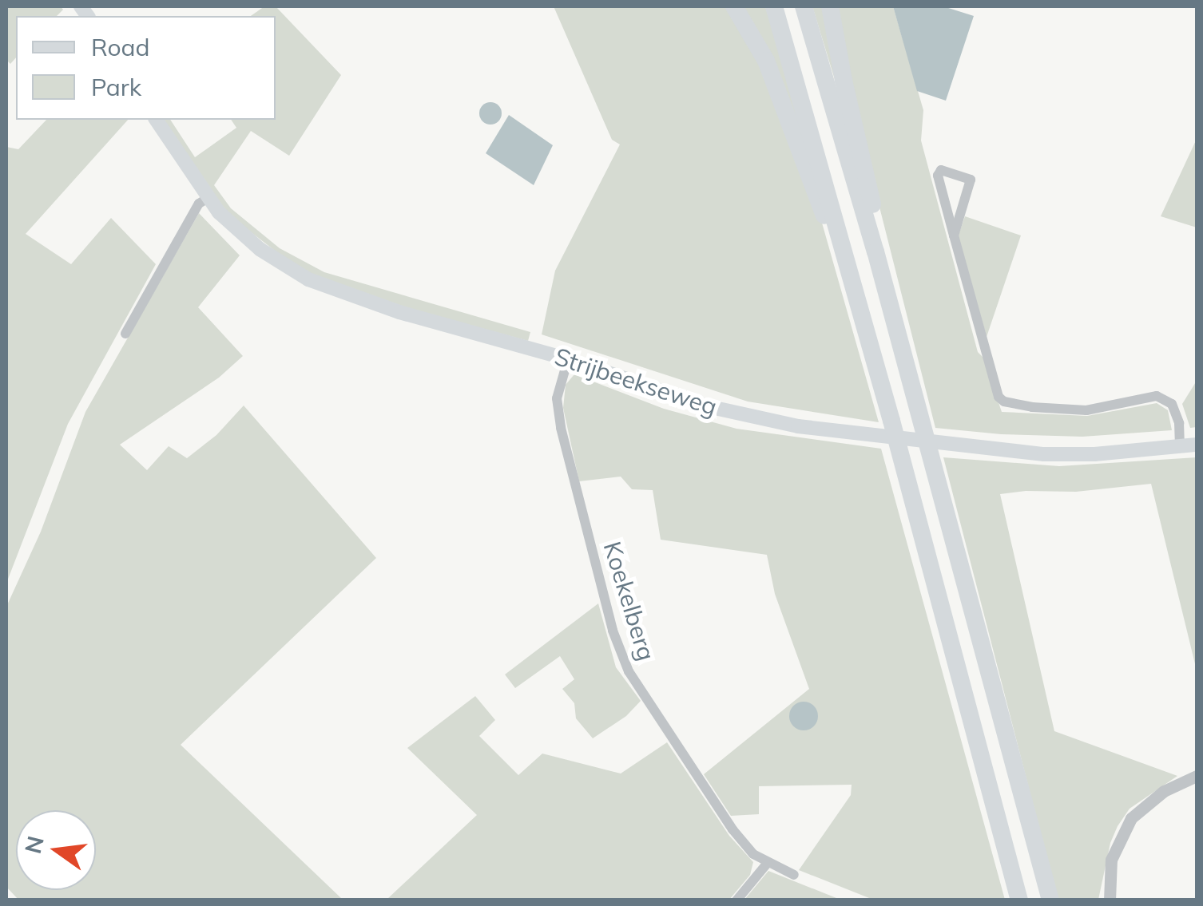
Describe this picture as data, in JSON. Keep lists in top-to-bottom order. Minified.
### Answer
{"streets":{"main road":["Strijbeekseweg"],"street":["Koekelberg"]},"crossings":[["Strijbeekseweg","Koekelberg"]],"legend":["Road","Park"],"north":"left"}
